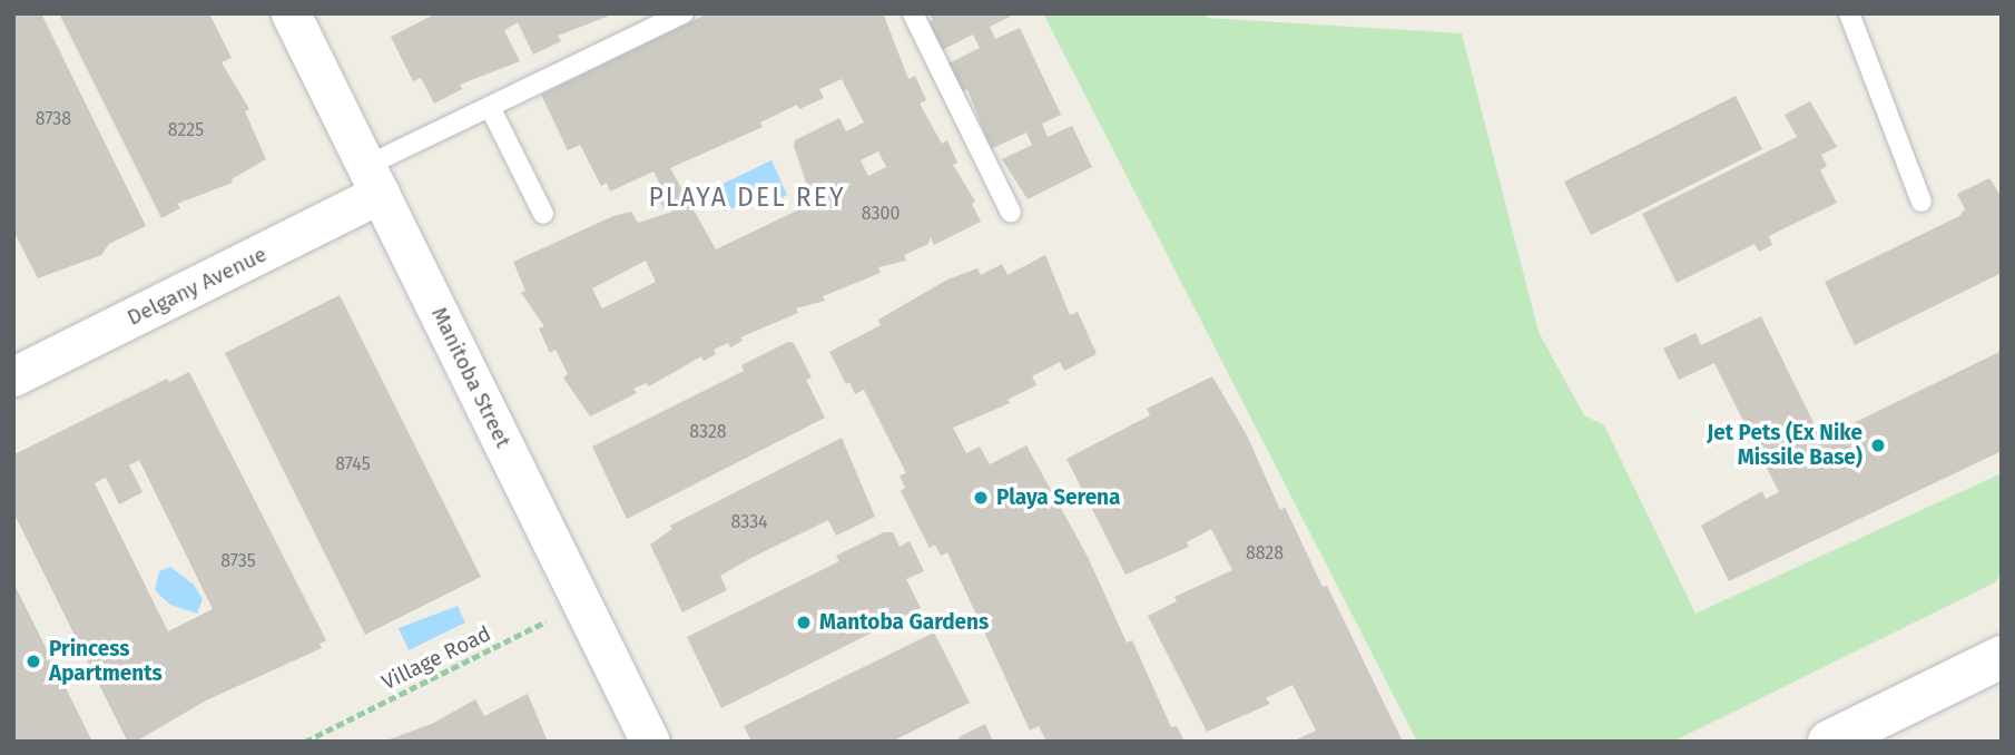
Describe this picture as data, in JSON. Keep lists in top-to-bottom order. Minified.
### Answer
{"streets":{"street":["Delgany Avenue","Manitoba Street"],"path":["Village Road"]},"crossings":[["Delgany Avenue","Manitoba Street"],["Manitoba Street","Village Road"]],"districts":["PLAYA DEL REY"],"places":["Jet Pets (Ex Nike Missile Base)","Playa Serena","Mantoba Gardens","Princess Apartments"],"house_numbers":["8738","8225","8300","8328","8745","8334","8828","8735"]}
